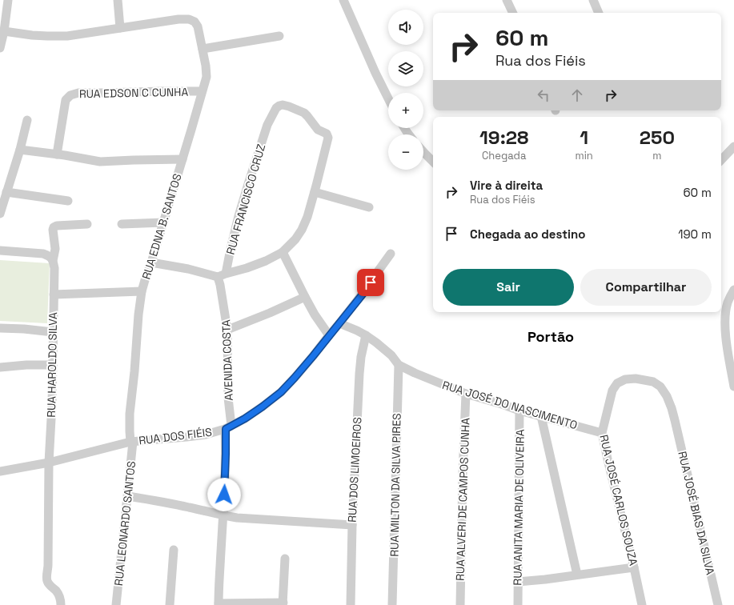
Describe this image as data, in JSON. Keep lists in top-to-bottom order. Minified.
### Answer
{"streets":{"street":["RUA EDSON C CUNHA","RUA FRANCISCO CRUZ","RUA EDNA B. SANTOS","AVENIDA COSTA","RUA HAROLDO SILVA","RUA JOSÉ DO NASCIMENTO","RUA DOS FIÉIS","RUA DOS LIMOEIROS","RUA MILTON DA SILVA PIRES","RUA ALVERI DE CAMPOS CUNHA","RUA JOSÉ CARLOS SOUZA","RUA ANITA MARIA DE OLIVEIRA","RUA JOSÉ BIAS DA SILVA","RUA LEONARDO SANTOS"]},"crossings":[["RUA EDSON C CUNHA","RUA EDNA B. SANTOS"],["RUA FRANCISCO CRUZ","AVENIDA COSTA"],["RUA EDNA B. SANTOS","RUA DOS FIÉIS"],["RUA EDNA B. SANTOS","RUA LEONARDO SANTOS"],["AVENIDA COSTA","RUA DOS FIÉIS"],["RUA HAROLDO SILVA","RUA DOS FIÉIS"],["RUA JOSÉ DO NASCIMENTO","RUA DOS FIÉIS"],["RUA JOSÉ DO NASCIMENTO","RUA DOS LIMOEIROS"],["RUA JOSÉ DO NASCIMENTO","RUA MILTON DA SILVA PIRES"],["RUA JOSÉ DO NASCIMENTO","RUA ALVERI DE CAMPOS CUNHA"],["RUA JOSÉ DO NASCIMENTO","RUA JOSÉ CARLOS SOUZA"],["RUA JOSÉ DO NASCIMENTO","RUA ANITA MARIA DE OLIVEIRA"],["RUA DOS FIÉIS","RUA LEONARDO SANTOS"],["RUA JOSÉ CARLOS SOUZA","RUA JOSÉ BIAS DA SILVA"]],"districts":["Portão"],"page":{"map_buttons":["+","−"],"turn":["60 m","Rua dos Fiéis"],"eta":["19:28","Chegada","1","min","250","m"],"list":[{"name":"Vire à direita","note":"Rua dos Fiéis","value":"60 m"},{"name":"Chegada ao destino","value":"190 m"}],"buttons":["Sair","Compartilhar"]}}
